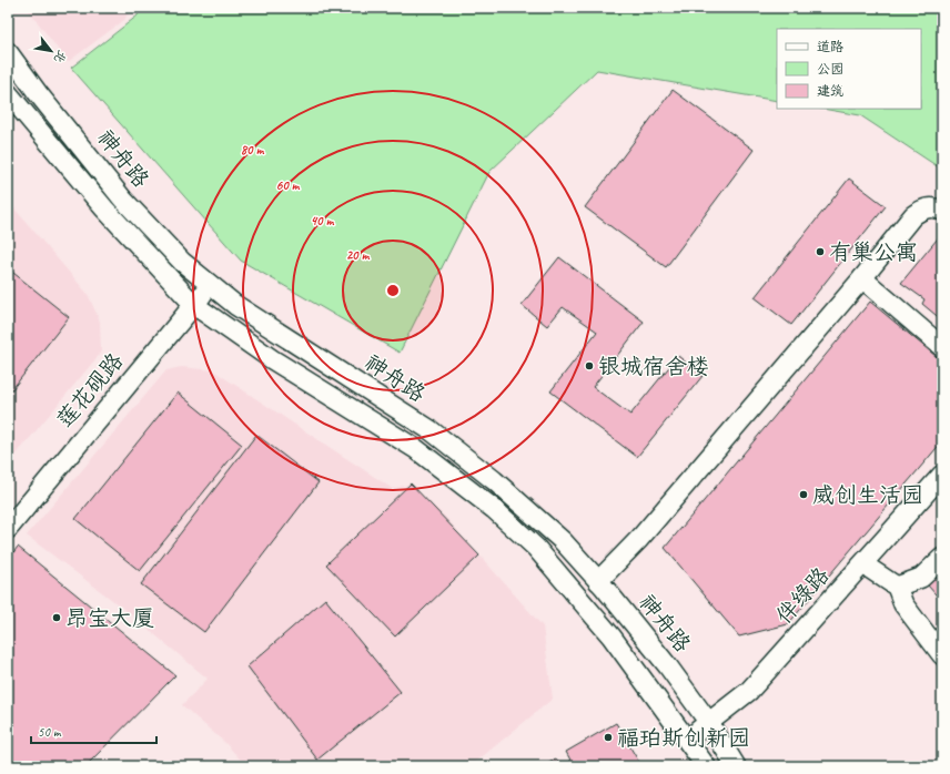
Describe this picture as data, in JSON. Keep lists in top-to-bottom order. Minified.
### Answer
{"streets":{"street":["神舟路","莲花砚路","伴绿路"]},"crossings":[["神舟路","莲花砚路"],["神舟路","伴绿路"]],"places":["有巢公寓","银城宿舍楼","威创生活园","昂宝大厦","福珀斯创新园"],"legend":["道路","公园","建筑"],"scale_bar":"50 m","north":"bottom right","rings":["80 m","60 m","40 m","20 m"]}
